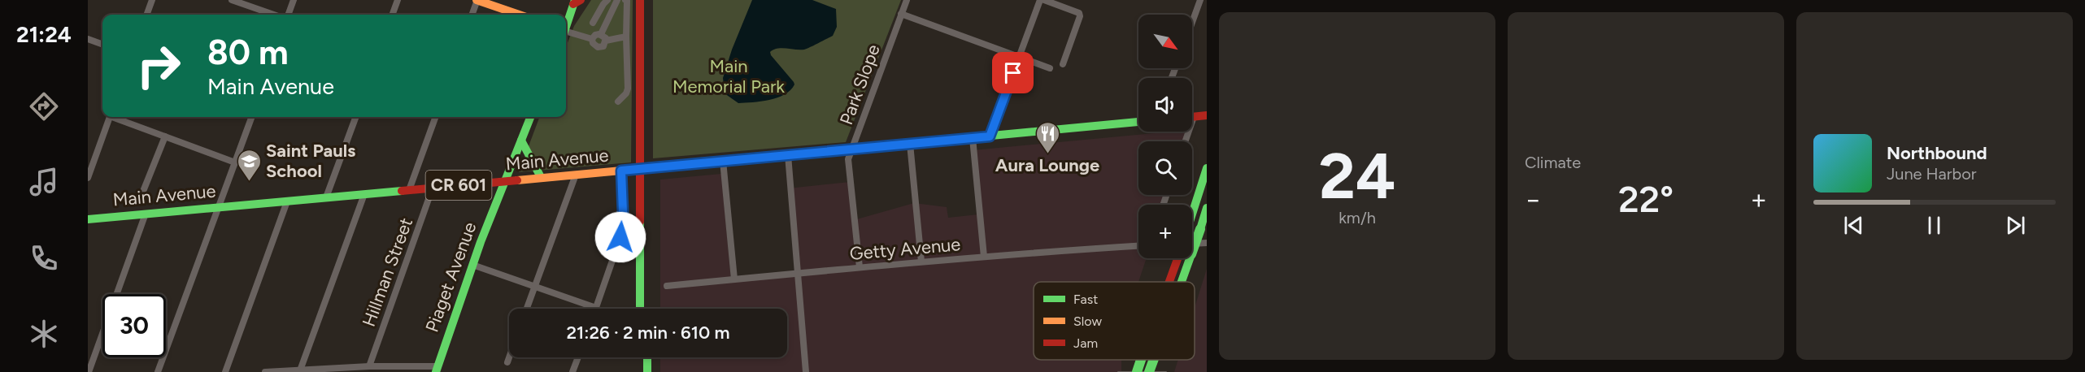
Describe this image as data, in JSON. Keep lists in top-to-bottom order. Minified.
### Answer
{"streets":{"main road":["Main Avenue","CR 601","Piaget Avenue"],"street":["Park Slope","Getty Avenue","Hillman Street"]},"crossings":[["Park Slope","Main Avenue"],["Park Slope","Getty Avenue"],["Main Avenue","Hillman Street"],["Main Avenue","Piaget Avenue"]],"parks":["Main Memorial Park"],"places":{"restaurant":["Aura Lounge"],"school or university":["Saint Pauls School"]},"legend":["Fast","Slow","Jam"],"north":"bottom right","page":{"tabs":"21:24","tile":[["24","km/h"],"Climate"],"map_buttons":"+","turn":["80 m","Main Avenue"],"song":["Northbound","June Harbor"],"heat":["−","22°","+"],"limit":"30","trip":"21:26 · 2 min · 610 m"}}
